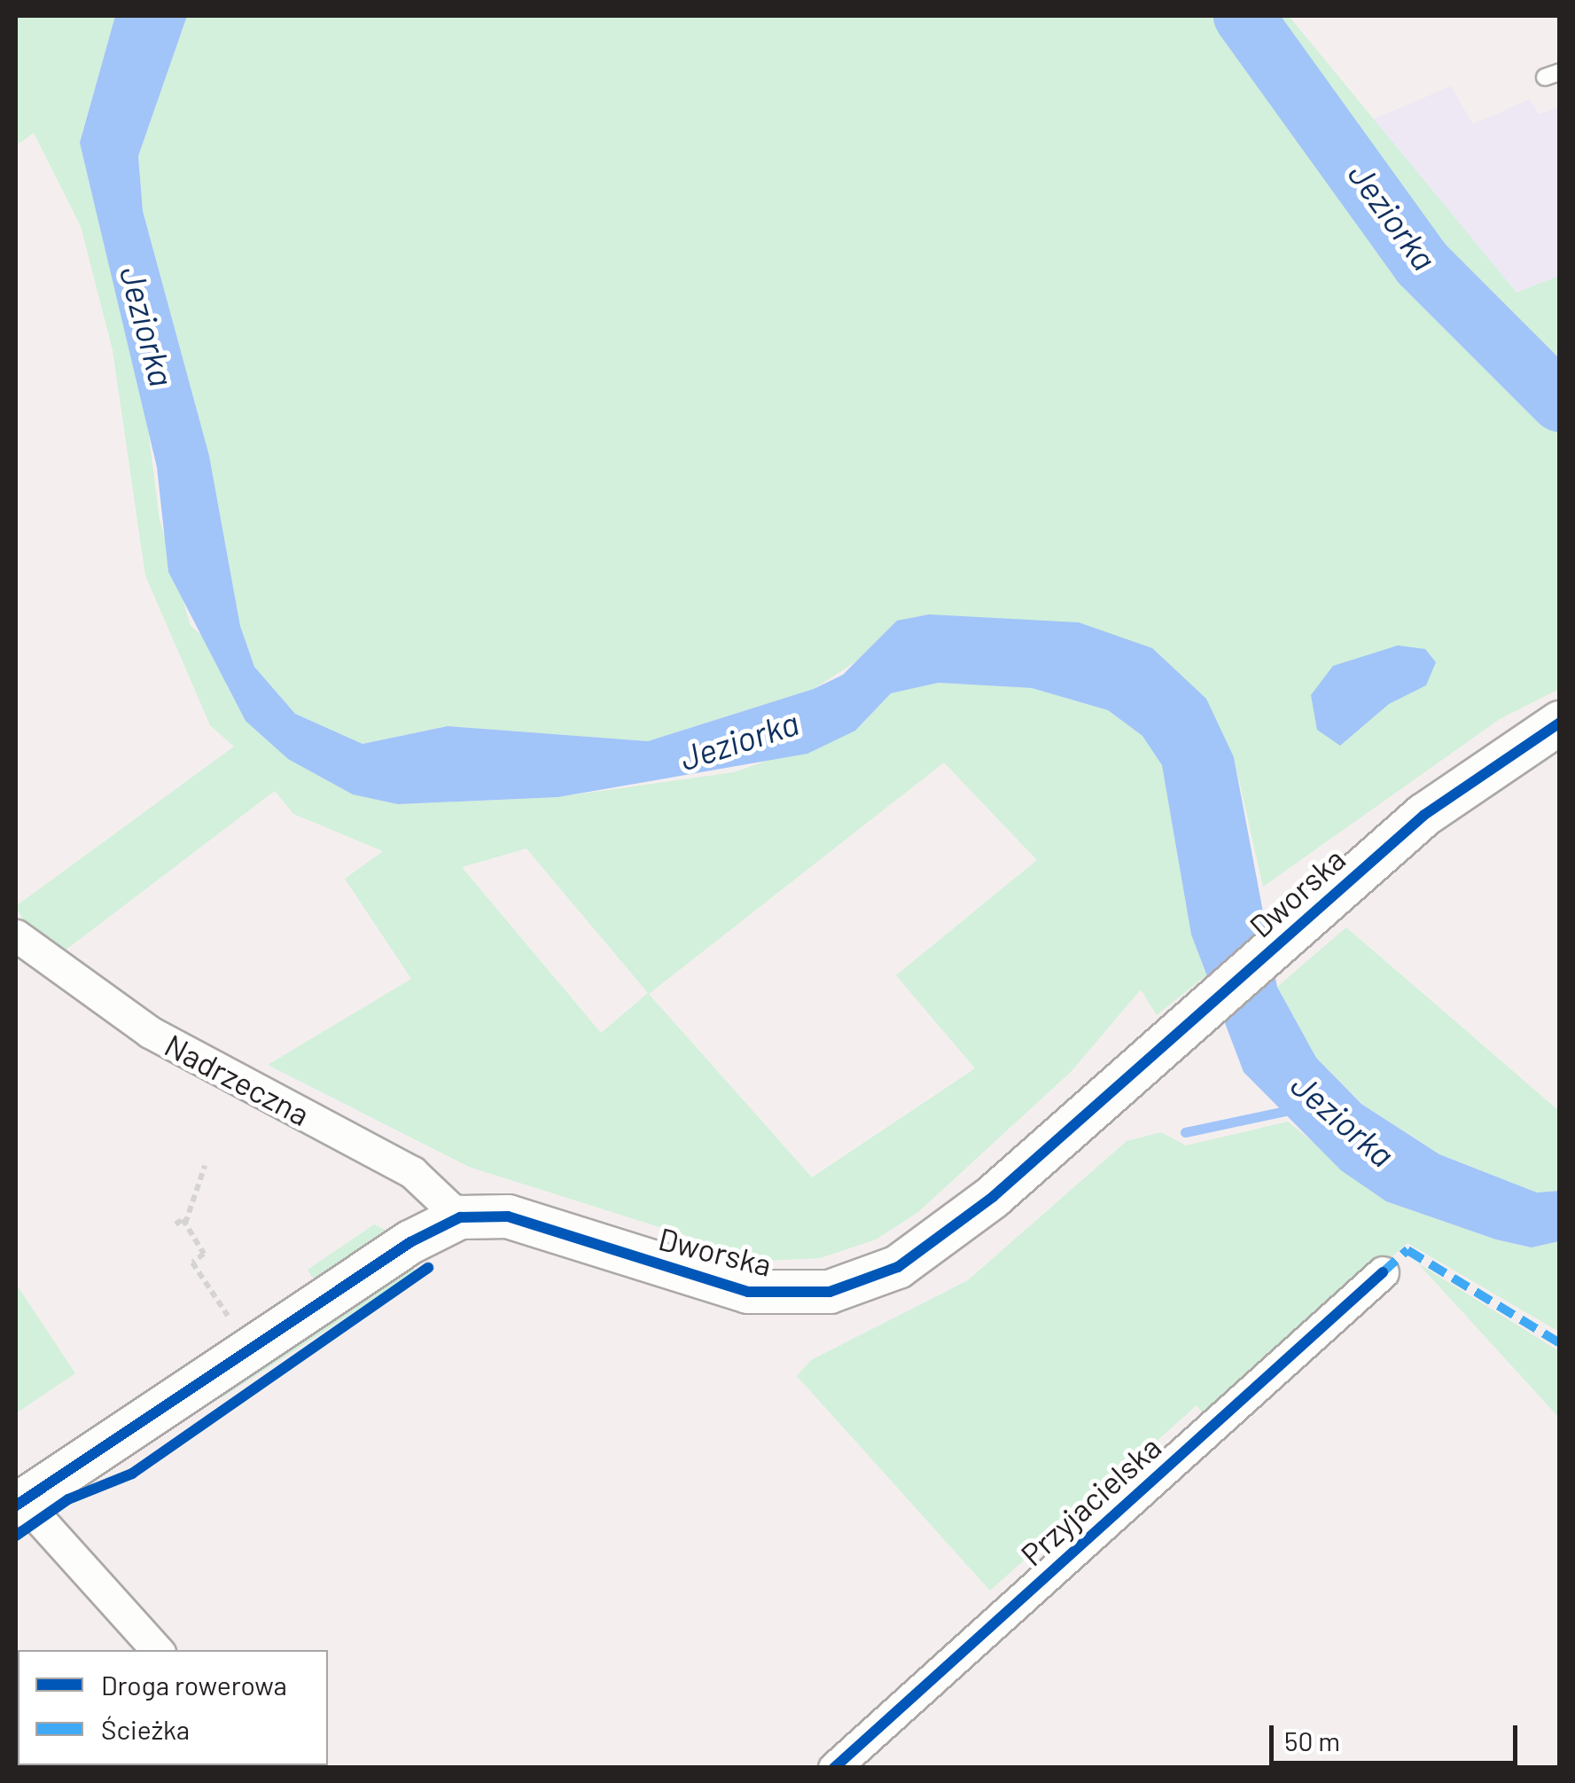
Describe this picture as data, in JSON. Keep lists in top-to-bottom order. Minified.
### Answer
{"streets":{"street":["Dworska","Nadrzeczna","Przyjacielska"]},"crossings":[["Dworska","Nadrzeczna"]],"water":["Jeziorka"],"legend":["Droga rowerowa","Ścieżka"],"scale_bar":"50 m"}
